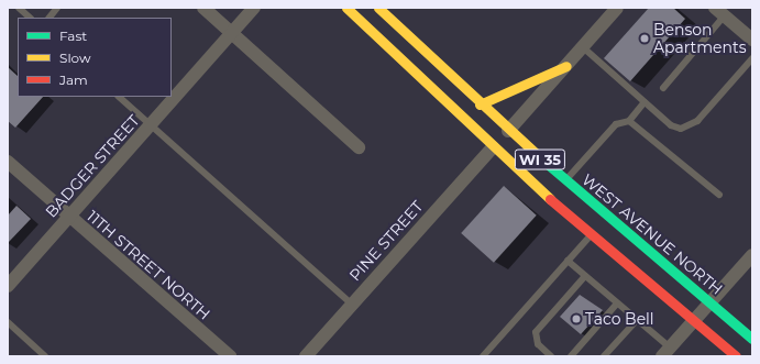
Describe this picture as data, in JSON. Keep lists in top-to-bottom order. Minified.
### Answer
{"streets":{"main road":["WI 35","WEST AVENUE NORTH"],"street":["BADGER STREET","PINE STREET","11TH STREET NORTH"]},"crossings":[["WI 35","PINE STREET"],["BADGER STREET","11TH STREET NORTH"]],"places":["Benson Apartments","Taco Bell"],"legend":["Fast","Slow","Jam"]}
